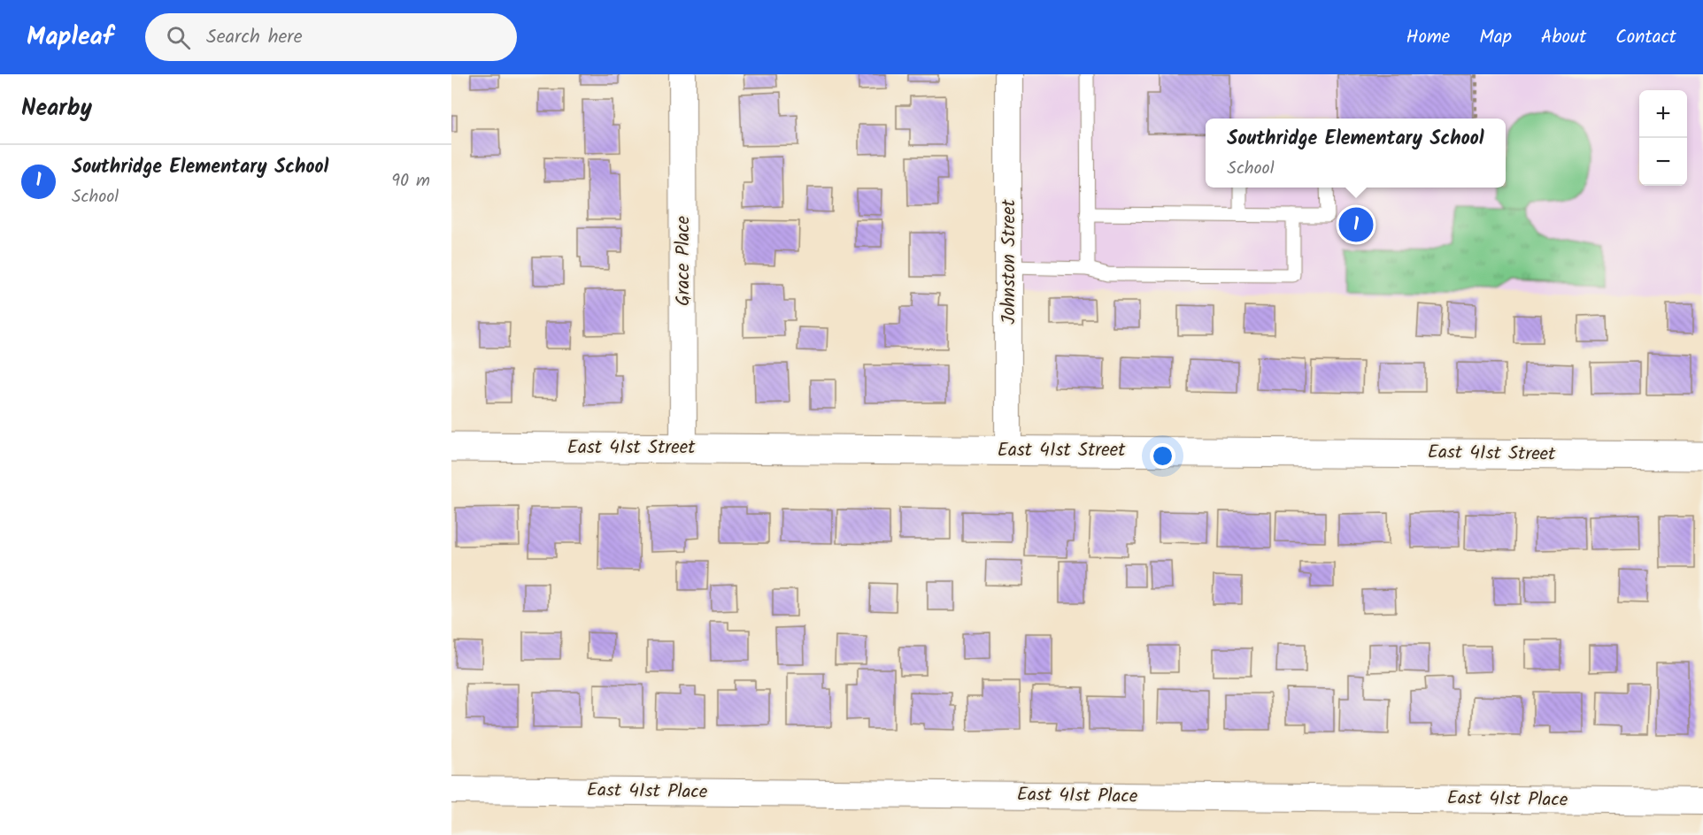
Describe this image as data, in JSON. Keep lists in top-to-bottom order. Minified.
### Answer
{"streets":{"street":["Grace Place","Johnston Street","East 41st Street","East 41st Place"]},"crossings":[["Grace Place","East 41st Street"],["Johnston Street","East 41st Street"]],"page":{"header":"Mapleaf","search":"Search here","nav":["Home","Map","About","Contact"],"heading":"Nearby","map_buttons":["+","−"],"popup":["Southridge Elementary School","School"],"list":[{"mark":"1","name":"Southridge Elementary School","note":"School","value":"90 m"}],"pins":"1"}}
